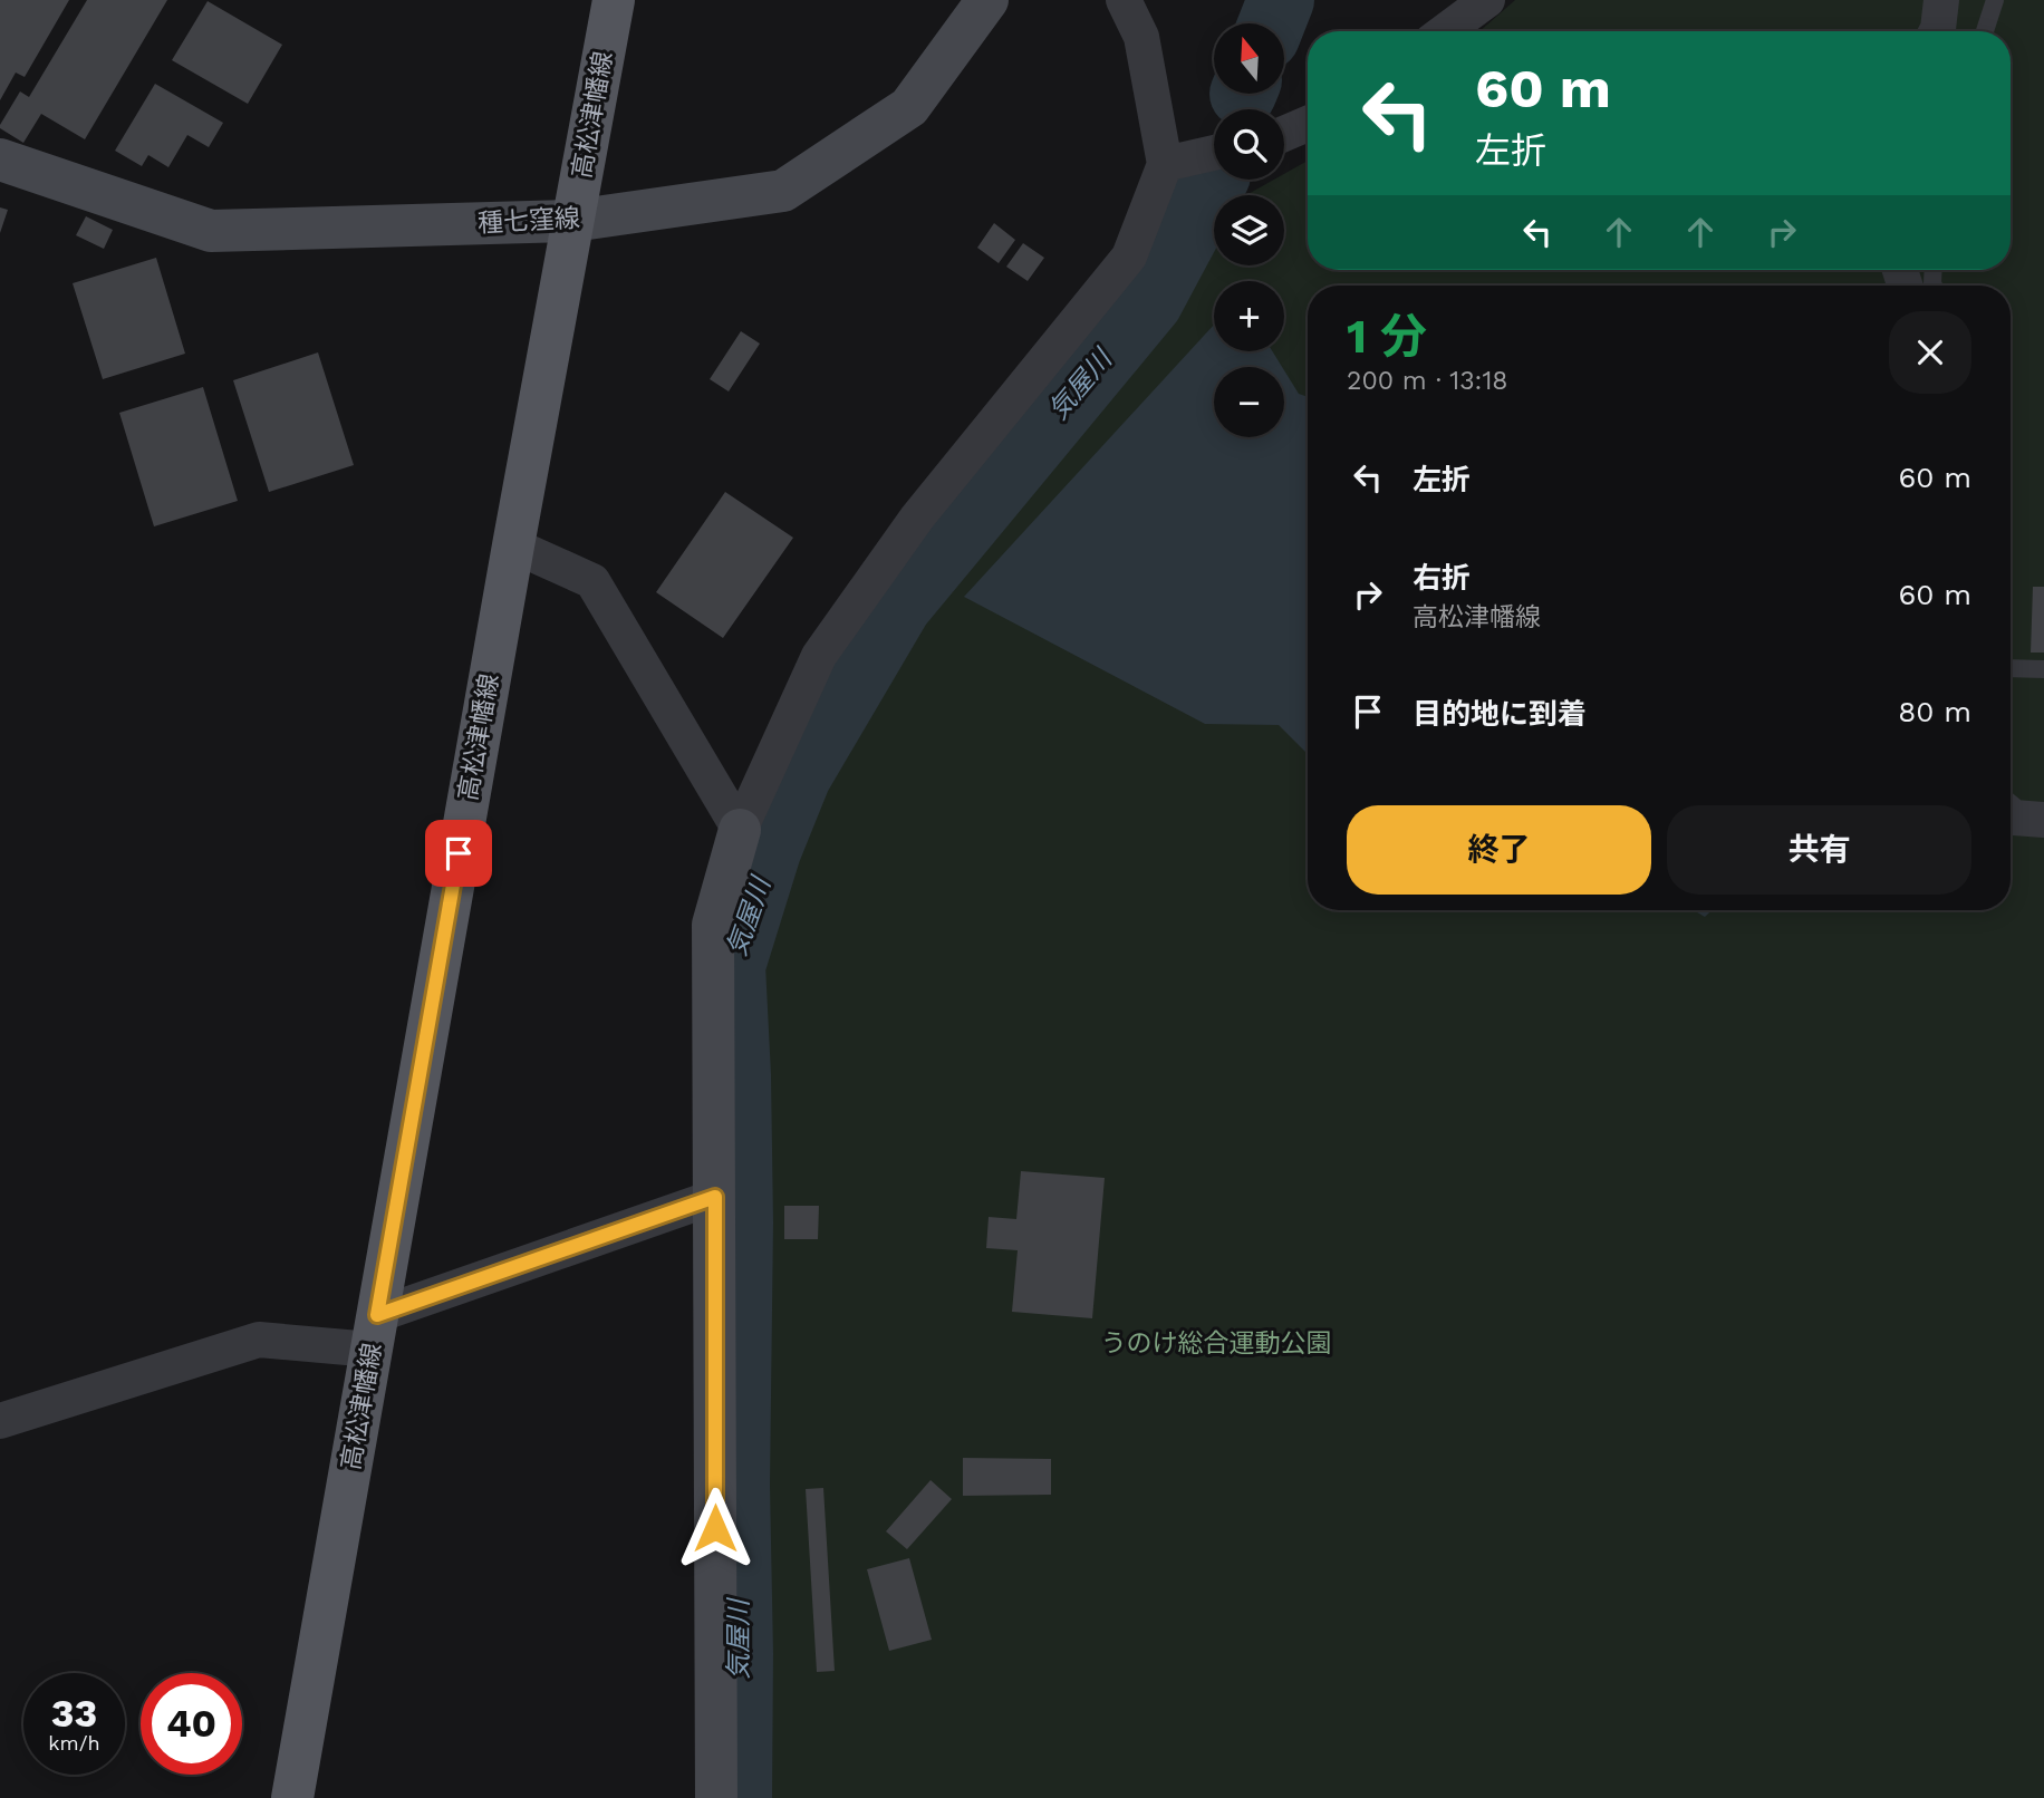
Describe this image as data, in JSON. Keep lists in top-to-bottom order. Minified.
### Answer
{"streets":{"main road":["高松津幡線","種七窪線"]},"crossings":[["高松津幡線","種七窪線"]],"water":["気屋川"],"parks":["うのけ総合運動公園"],"north":"top","page":{"map_buttons":["+","−"],"turn":["60 m","左折"],"heading":["1 分","200 m · 13:18"],"list":[{"name":"左折","value":"60 m"},{"name":"右折","note":"高松津幡線","value":"60 m"},{"name":"目的地に到着","value":"80 m"}],"buttons":["終了","共有"],"speed":"33 km/h","limit":"40"}}
